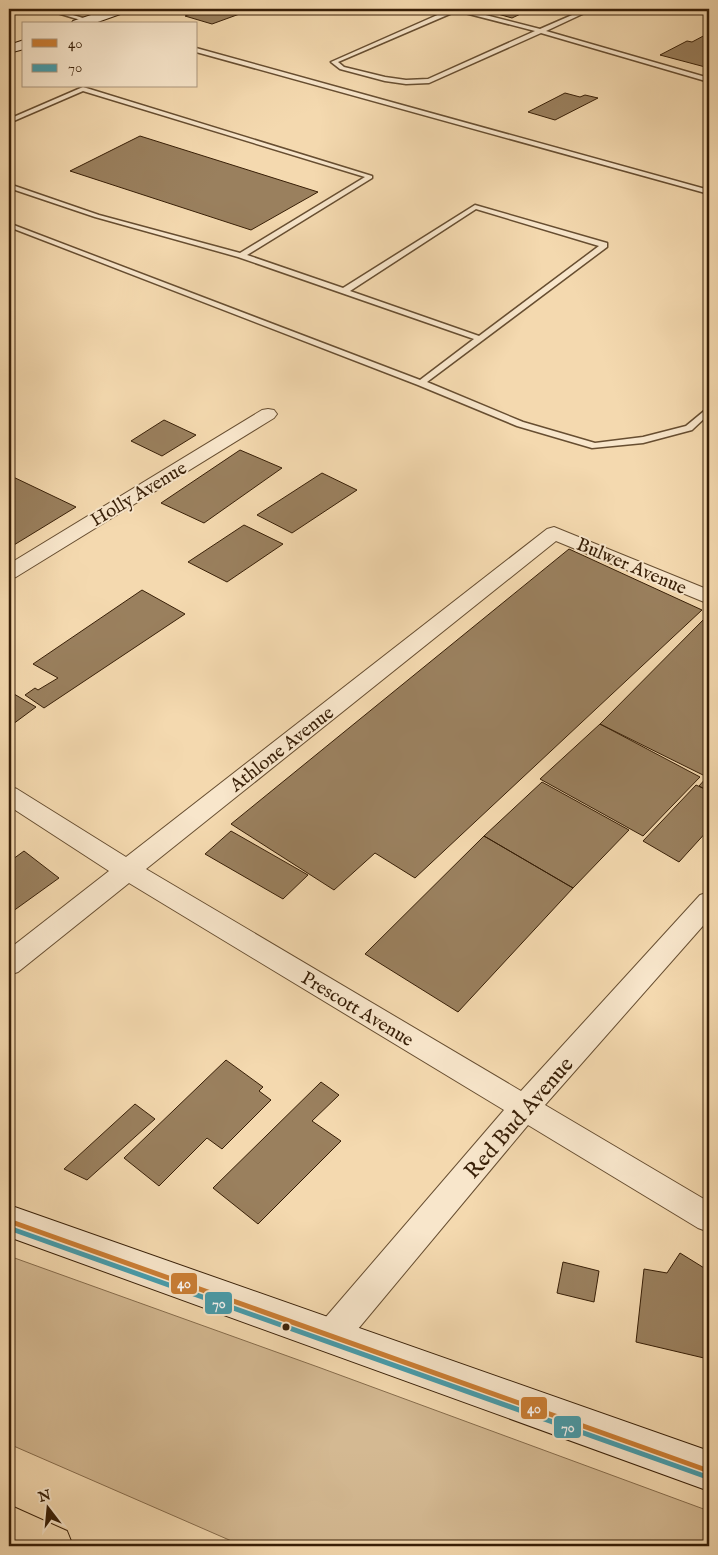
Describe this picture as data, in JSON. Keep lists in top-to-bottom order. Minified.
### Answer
{"streets":{"street":["Holly Avenue","Bulwer Avenue","Athlone Avenue","Prescott Avenue","Red Bud Avenue"]},"crossings":[["Bulwer Avenue","Athlone Avenue"],["Athlone Avenue","Prescott Avenue"],["Prescott Avenue","Red Bud Avenue"]],"lines":["transit line 40","transit line 70"],"legend":["40","70"],"north":"top"}
